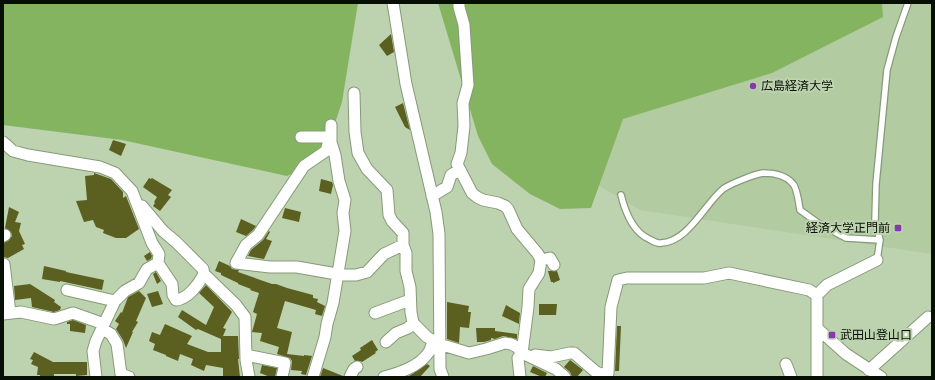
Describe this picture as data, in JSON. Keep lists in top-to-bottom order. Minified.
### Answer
{"places":{"other":["広島経済大学"],"transit":["経済大学正門前","武田山登山口"]}}
